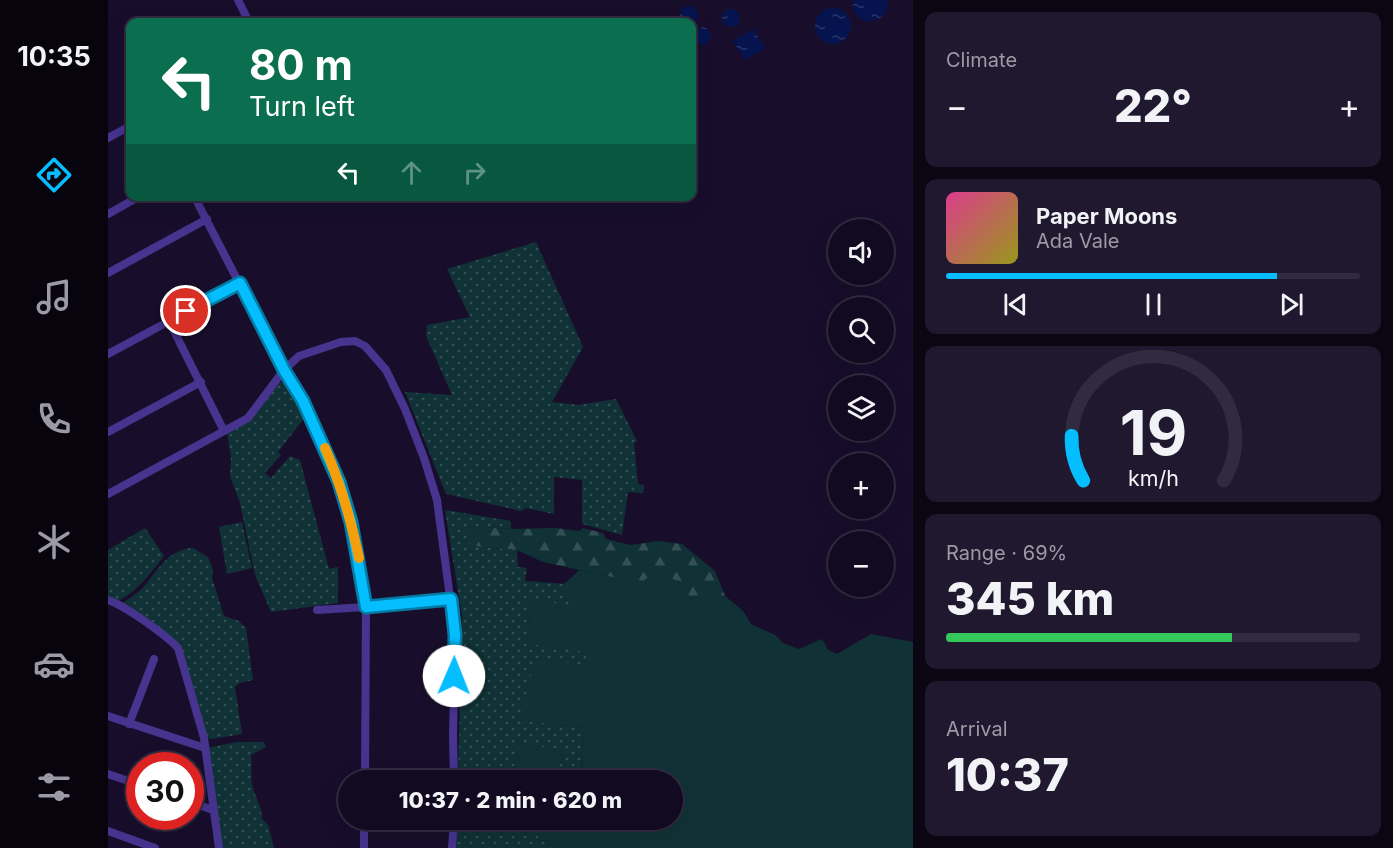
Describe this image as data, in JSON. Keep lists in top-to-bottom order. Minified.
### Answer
{"page":{"tabs":"10:35","tile":["Climate",["Range · 69%","345 km"],["Arrival","10:37"]],"turn":["80 m","Turn left"],"heat":["−","22°","+"],"song":["Paper Moons","Ada Vale"],"map_buttons":["+","−"],"limit":"30","trip":"10:37 · 2 min · 620 m","gauge":["19","km/h"]}}
